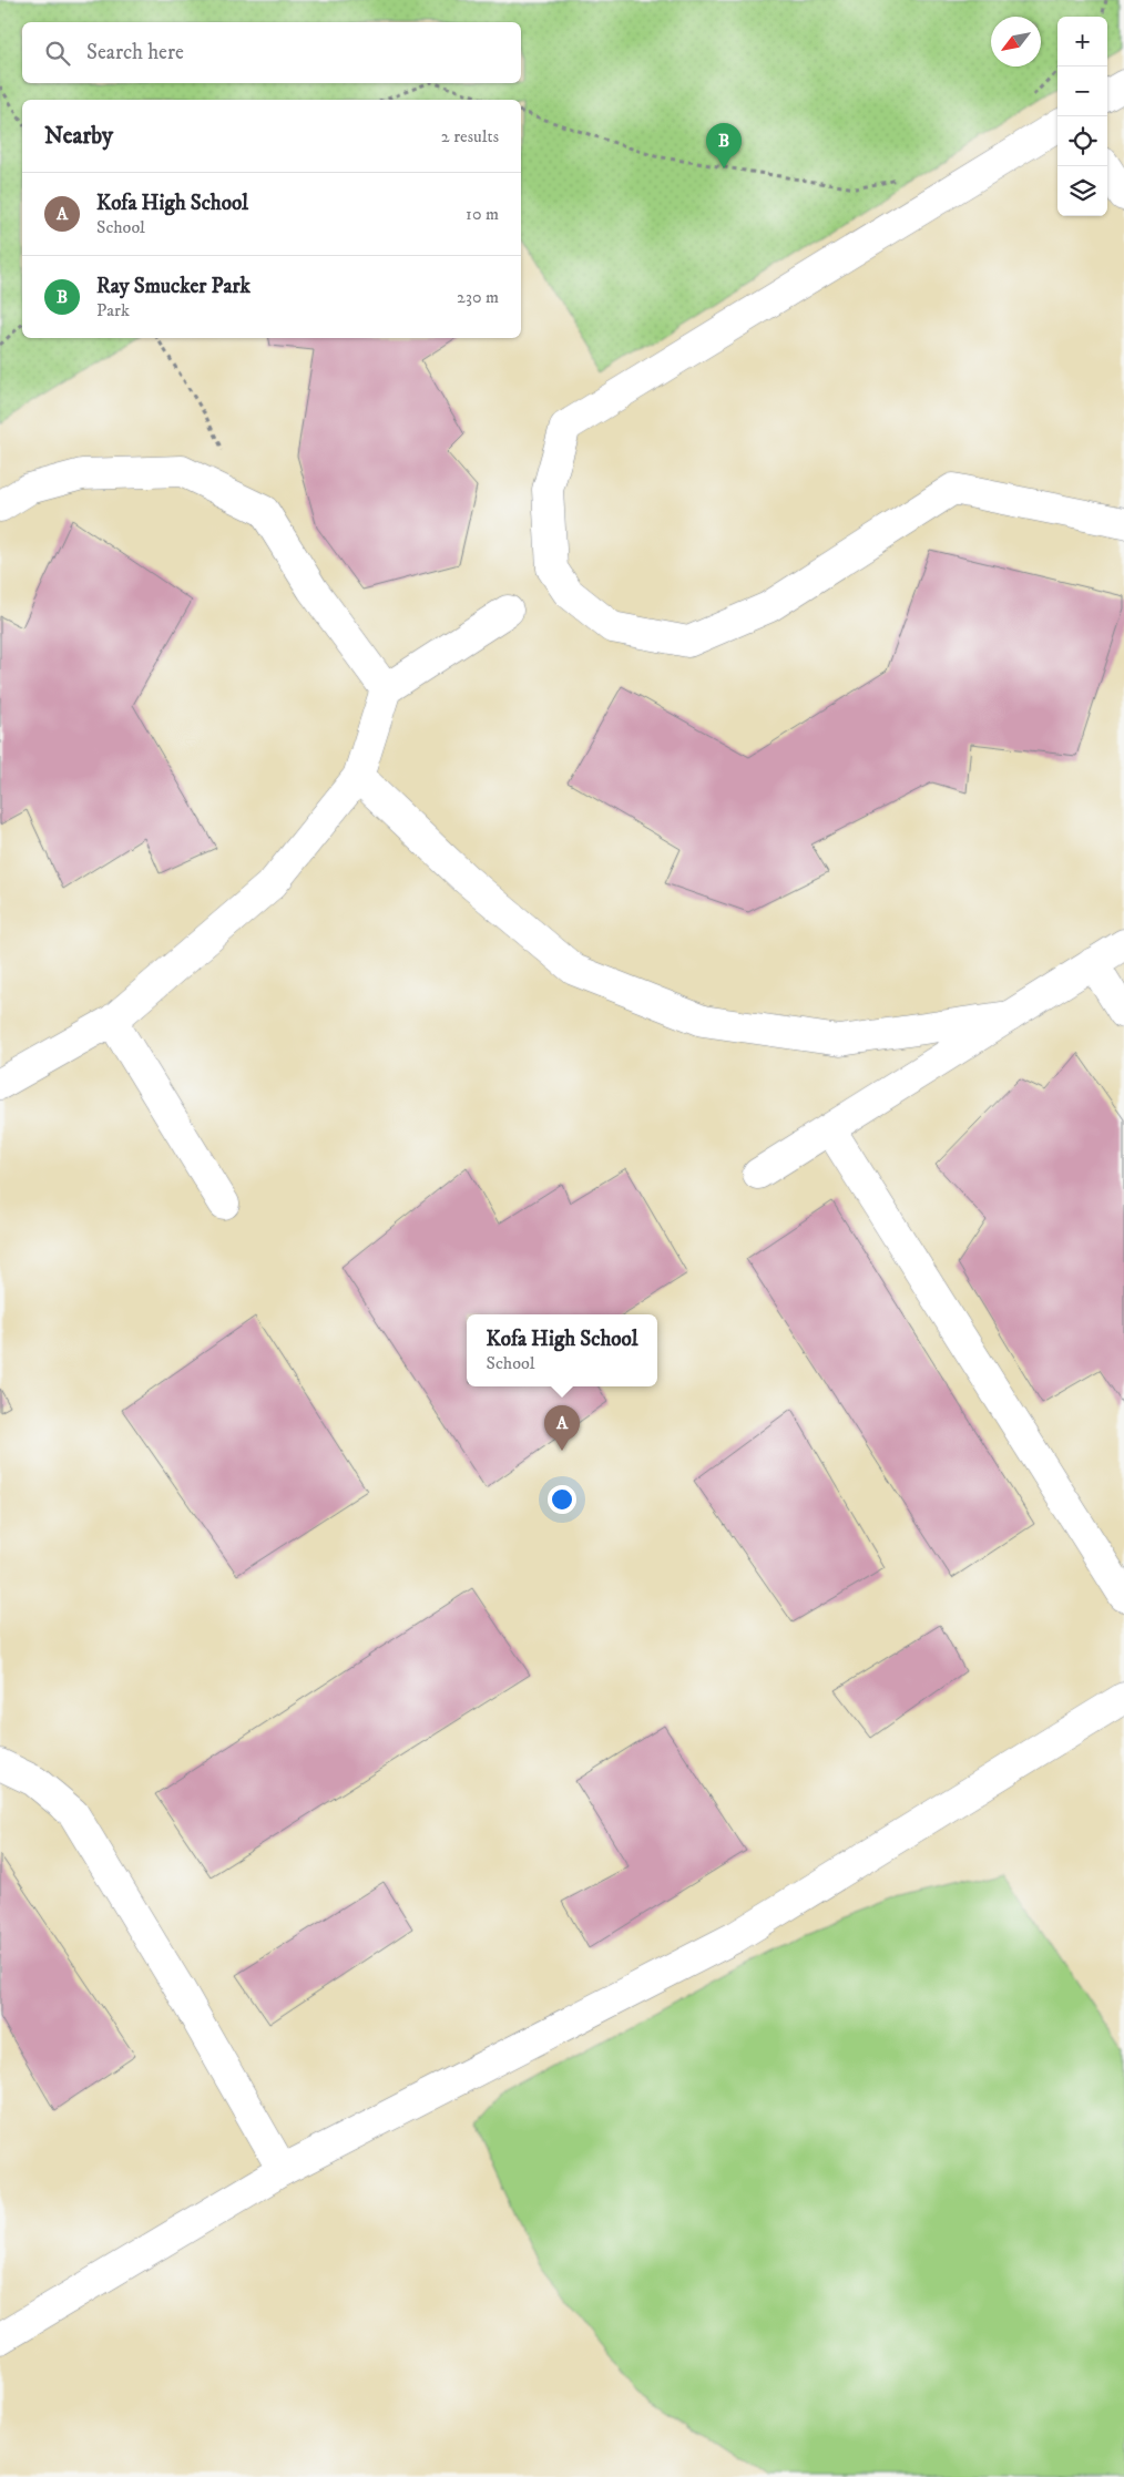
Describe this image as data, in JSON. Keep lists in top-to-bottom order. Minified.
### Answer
{"north":"bottom left","page":{"map_buttons":["+","−"],"search":"Search here","heading":["Nearby","2 results"],"pins":["B","A"],"list":[{"mark":"A","name":"Kofa High School","note":"School","value":"10 m"},{"mark":"B","name":"Ray Smucker Park","note":"Park","value":"230 m"}],"popup":["Kofa High School","School"]}}
